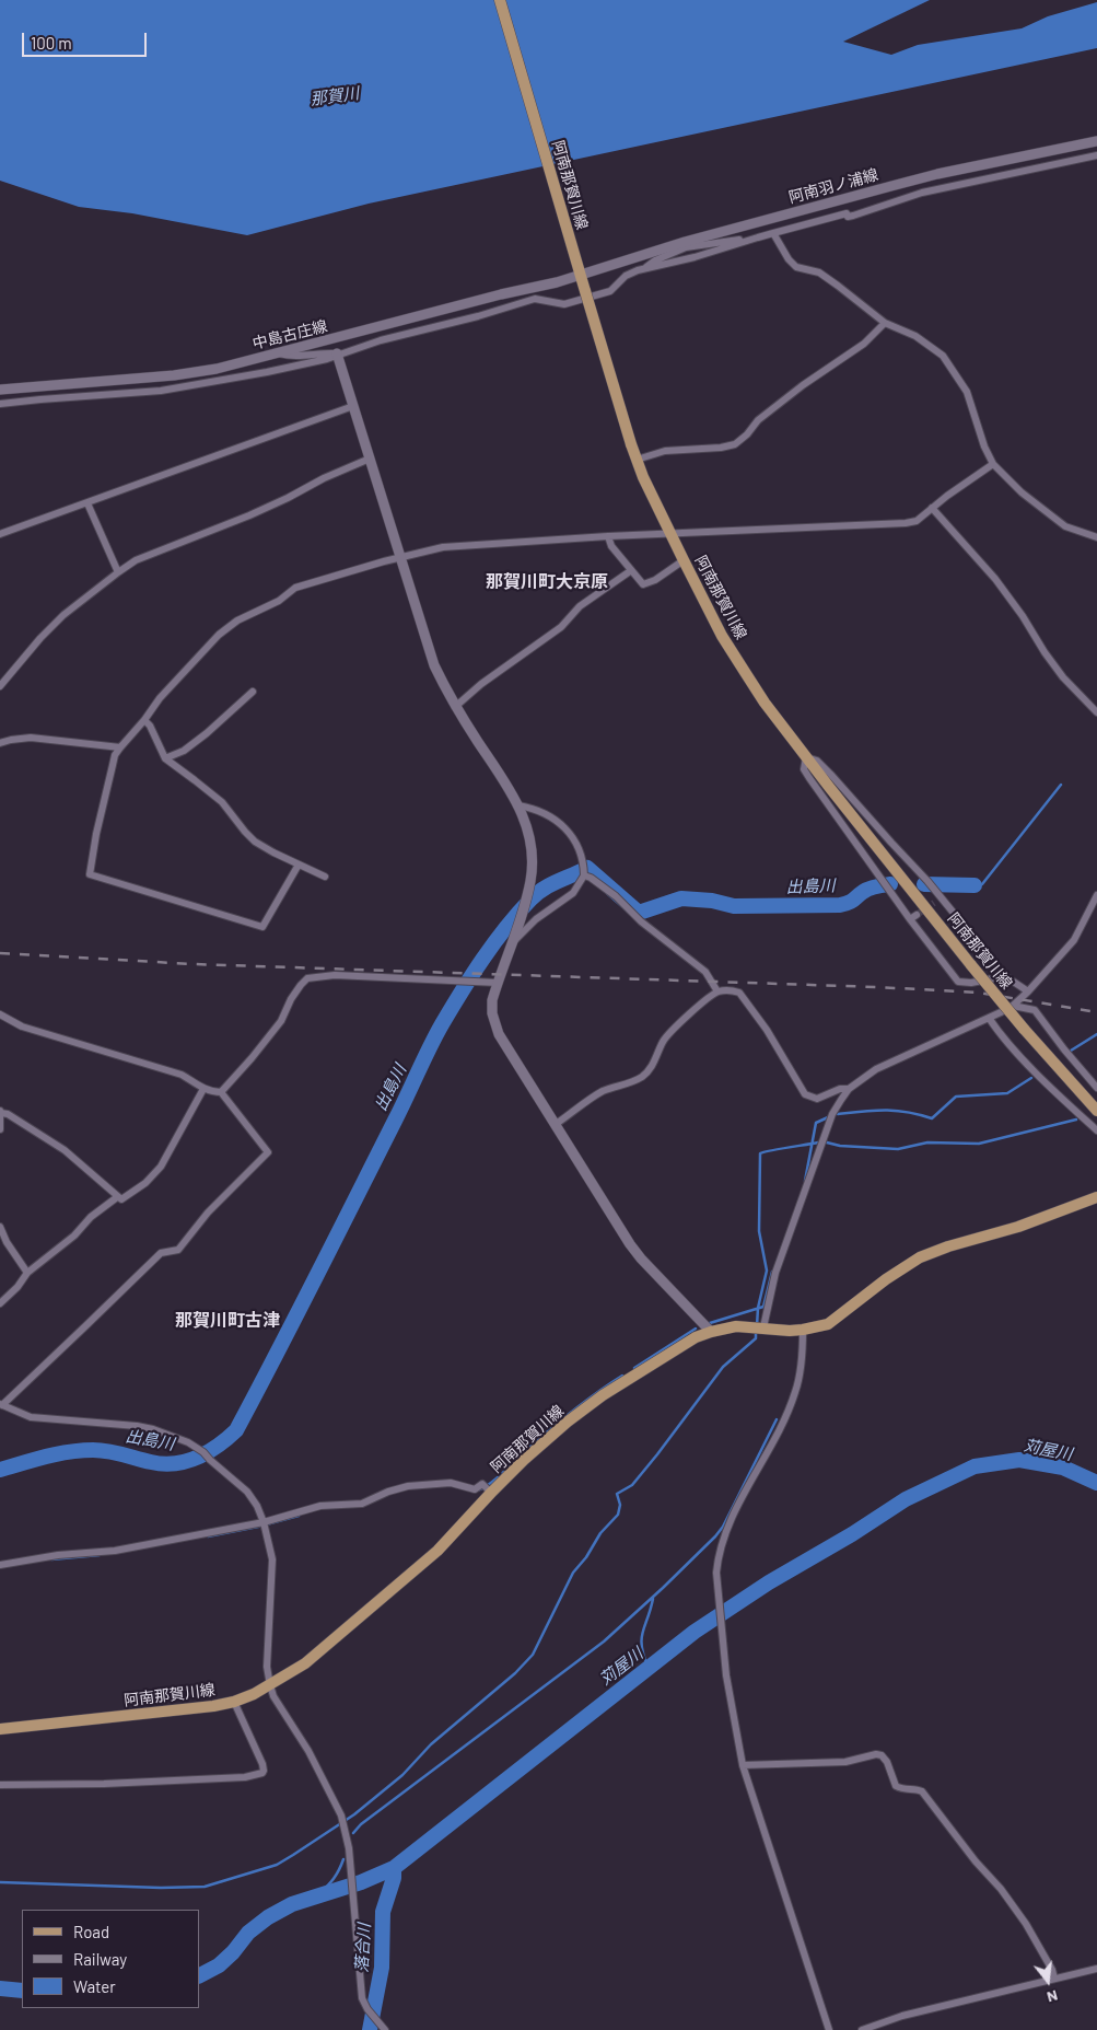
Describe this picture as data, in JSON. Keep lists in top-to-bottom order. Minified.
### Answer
{"streets":{"main road":["阿南那賀川線","阿南羽ノ浦線","中島古庄線"]},"crossings":[["阿南那賀川線","阿南羽ノ浦線"],["阿南那賀川線","中島古庄線"],["阿南羽ノ浦線","中島古庄線"]],"districts":["那賀川町大京原","那賀川町古津"],"water":["那賀川","出島川","苅屋川","落合川"],"legend":["Road","Railway","Water"],"scale_bar":"100 m","north":"bottom"}
